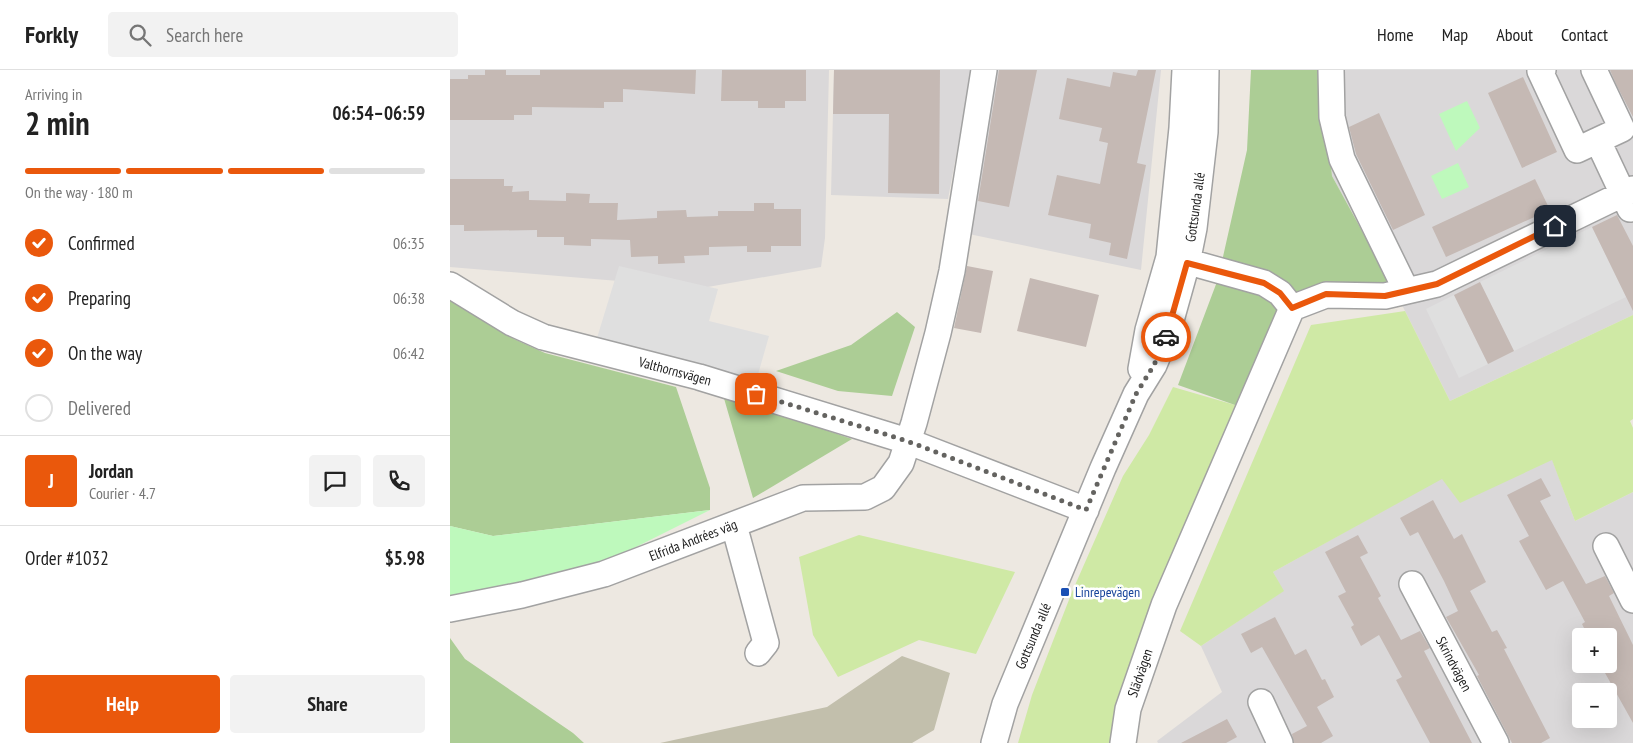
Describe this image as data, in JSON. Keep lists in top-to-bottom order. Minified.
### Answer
{"streets":{"street":["Gottsunda allé","Valthornsvägen","Elfrida Andrées väg","Skrindvägen","Slädvägen"]},"crossings":[["Gottsunda allé","Valthornsvägen"],["Valthornsvägen","Elfrida Andrées väg"]],"places":{"transit":["Linrepevägen"]},"page":{"header":"Forkly","search":"Search here","nav":["Home","Map","About","Contact"],"heading":["2 min","Arriving in","06:54–06:59"],"panel":["Jordan","Courier · 4.7","Order #1032","$5.98"],"bar":"On the way · 180 m","list":[["Confirmed","06:35"],["Preparing","06:38"],["On the way","06:42"],"Delivered"],"round":"J","map_buttons":["+","−"],"buttons":["Help","Share"]}}
